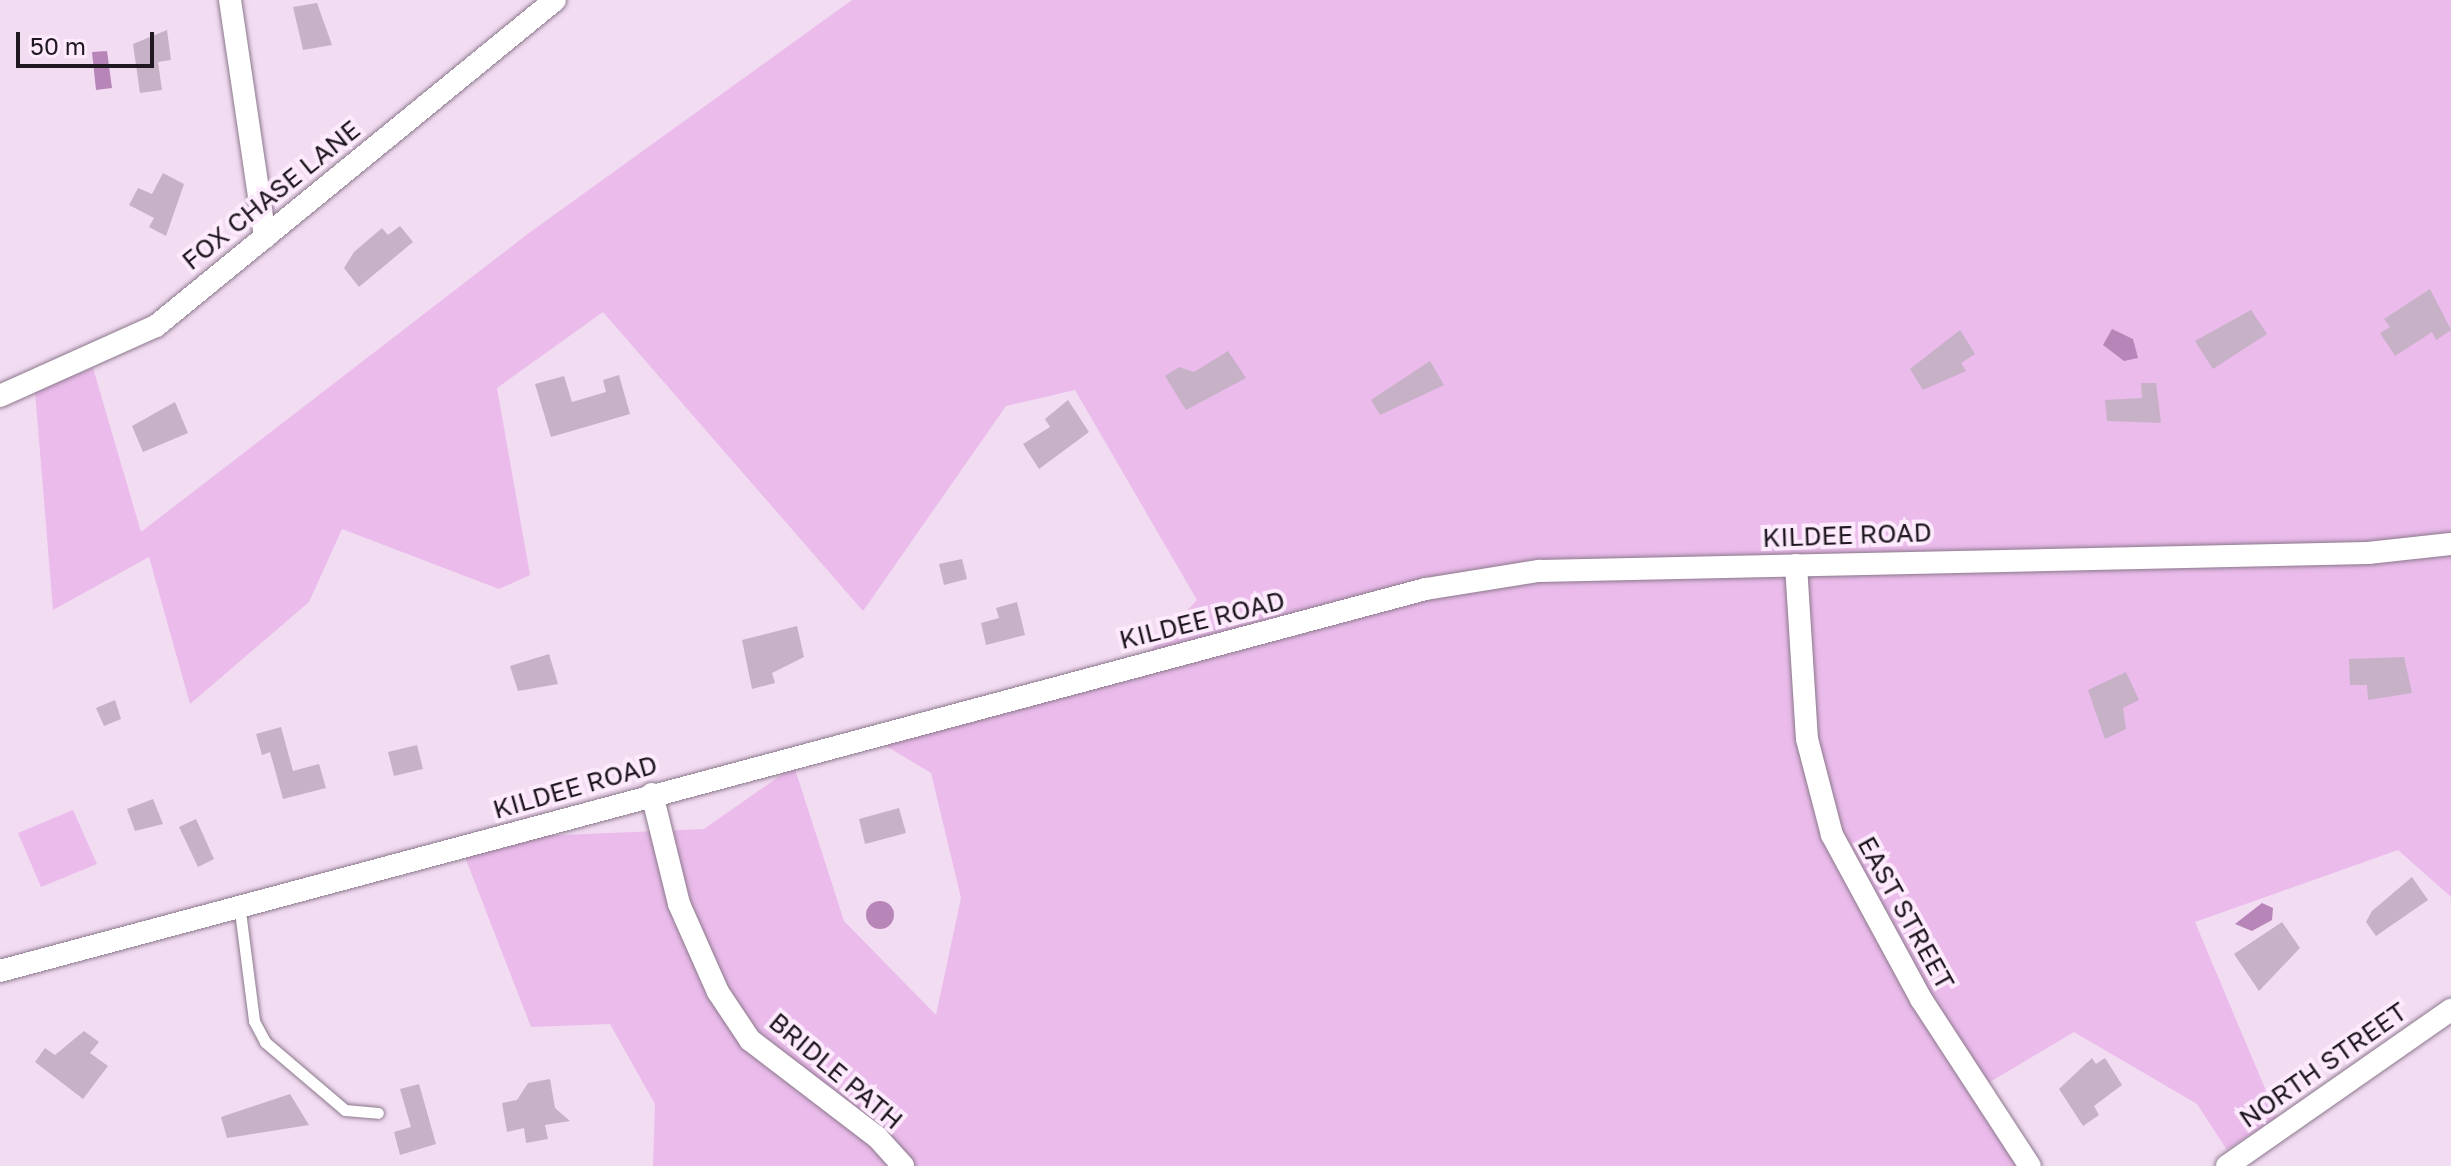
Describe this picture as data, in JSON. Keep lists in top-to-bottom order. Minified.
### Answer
{"streets":{"street":["FOX CHASE LANE","KILDEE ROAD","EAST STREET","NORTH STREET","BRIDLE PATH"]},"crossings":[["KILDEE ROAD","EAST STREET"],["KILDEE ROAD","BRIDLE PATH"]],"scale_bar":"50 m"}
